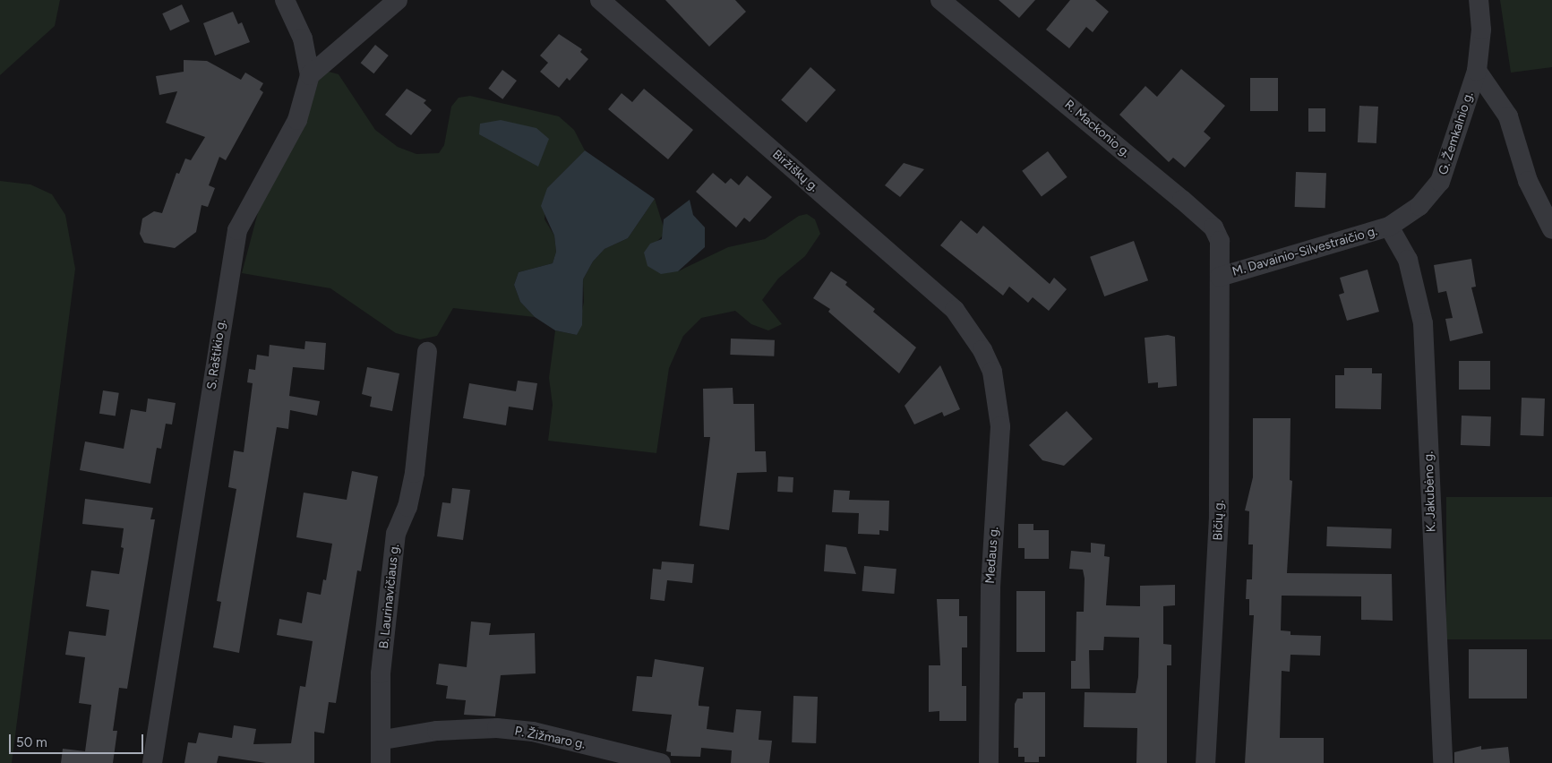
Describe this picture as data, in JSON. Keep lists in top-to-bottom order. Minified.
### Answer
{"streets":{"street":["R. Mackonio g.","G. Žemkalnio g.","Biržiškų g.","M. Davainio-Silvestraičio g.","S. Raštikio g.","K. Jakubėno g.","Bičių g.","Medaus g.","B. Laurinavičiaus g.","P. Žižmaro g."]},"crossings":[["R. Mackonio g.","M. Davainio-Silvestraičio g."],["R. Mackonio g.","Bičių g."],["G. Žemkalnio g.","M. Davainio-Silvestraičio g."],["G. Žemkalnio g.","K. Jakubėno g."],["Biržiškų g.","Medaus g."],["M. Davainio-Silvestraičio g.","K. Jakubėno g."],["M. Davainio-Silvestraičio g.","Bičių g."],["B. Laurinavičiaus g.","P. Žižmaro g."]],"scale_bar":"50 m"}
